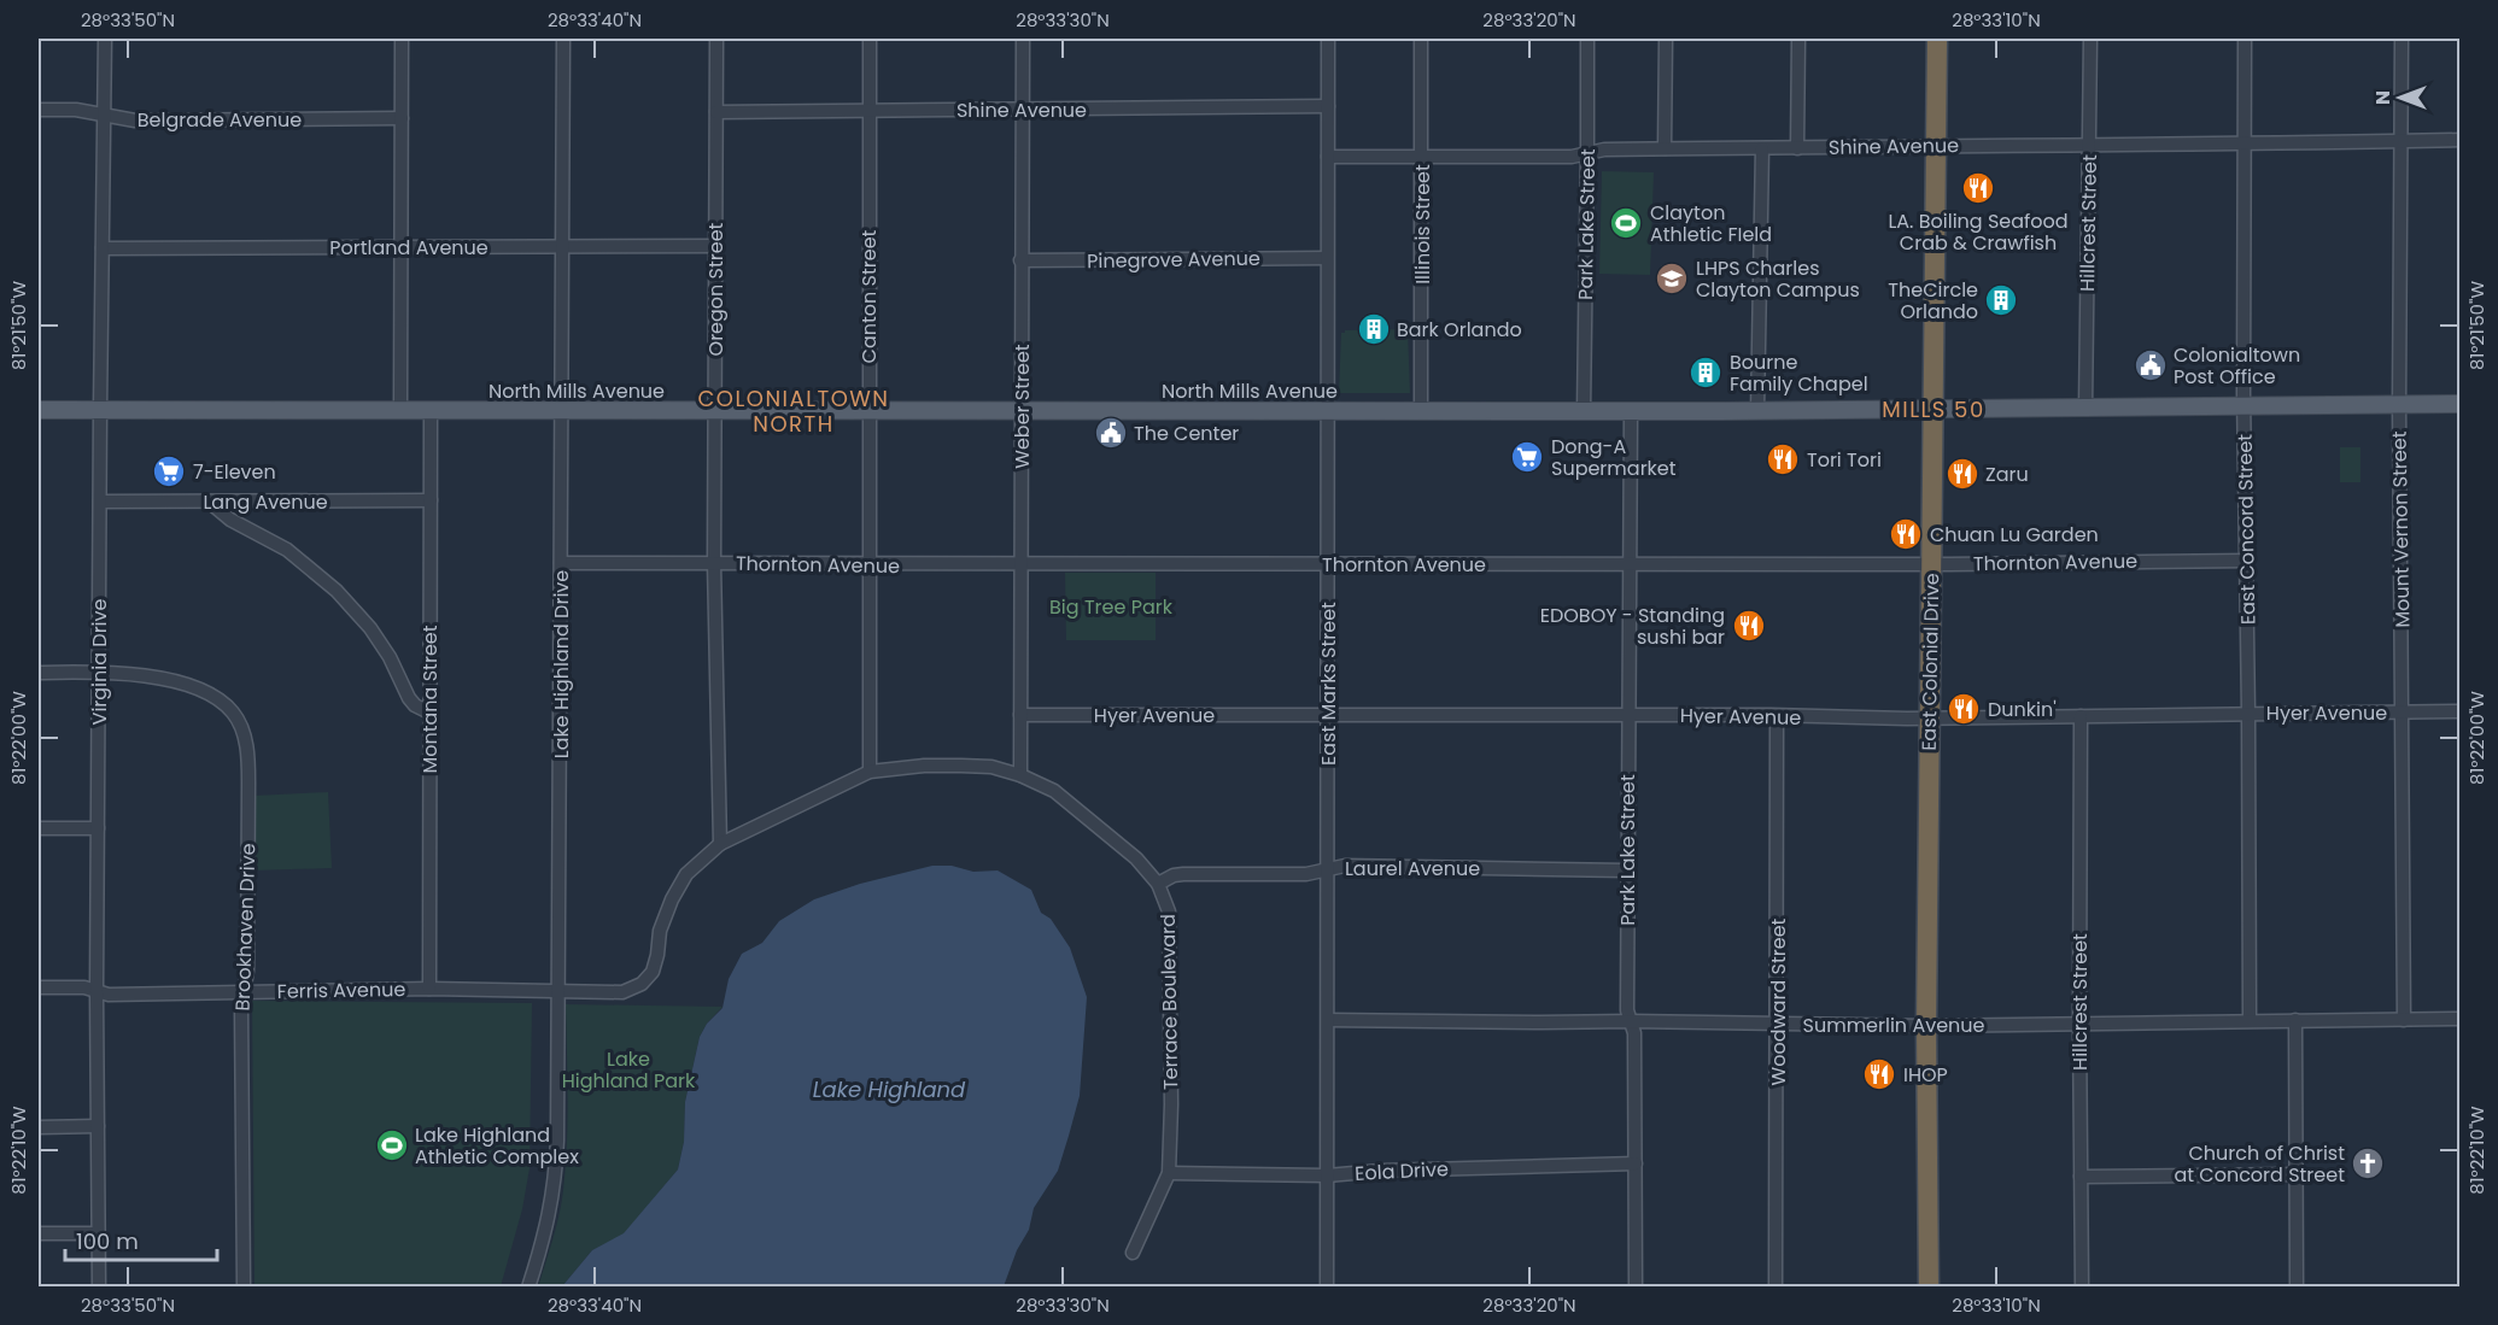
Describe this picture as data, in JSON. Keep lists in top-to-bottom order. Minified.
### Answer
{"streets":{"highway":["East Colonial Drive"],"main road":["North Mills Avenue"],"street":["Shine Avenue","Belgrade Avenue","Hillcrest Street","Illinois Street","Park Lake Street","Portland Avenue","Pinegrove Avenue","Oregon Street","Canton Street","Weber Street","Lang Avenue","East Concord Street","Mount Vernon Street","Thornton Avenue","Virginia Drive","Lake Highland Drive","East Marks Street","Montana Street","Hyer Avenue","Laurel Avenue","Brookhaven Drive","Ferris Avenue","Terrace Boulevard","Woodward Street","Summerlin Avenue","Eola Drive"]},"crossings":[["Shine Avenue","Hillcrest Street"],["Shine Avenue","Illinois Street"],["Shine Avenue","Park Lake Street"],["Shine Avenue","Oregon Street"],["Shine Avenue","Canton Street"],["Shine Avenue","Weber Street"],["Shine Avenue","East Concord Street"],["Shine Avenue","Mount Vernon Street"],["Shine Avenue","East Colonial Drive"],["Shine Avenue","East Marks Street"],["Belgrade Avenue","Virginia Drive"],["Hillcrest Street","North Mills Avenue"],["Hillcrest Street","Hyer Avenue"],["Hillcrest Street","Summerlin Avenue"],["Illinois Street","North Mills Avenue"],["Park Lake Street","North Mills Avenue"],["Park Lake Street","Thornton Avenue"],["Park Lake Street","Hyer Avenue"],["Park Lake Street","Laurel Avenue"],["Park Lake Street","Summerlin Avenue"],["Park Lake Street","Eola Drive"],["Portland Avenue","Oregon Street"],["Portland Avenue","Virginia Drive"],["Portland Avenue","Lake Highland Drive"],["Pinegrove Avenue","Weber Street"],["Pinegrove Avenue","East Marks Street"],["Oregon Street","North Mills Avenue"],["Oregon Street","Thornton Avenue"],["Oregon Street","Terrace Boulevard"],["Canton Street","North Mills Avenue"],["Canton Street","Thornton Avenue"],["Canton Street","Terrace Boulevard"],["North Mills Avenue","Weber Street"],["North Mills Avenue","East Concord Street"],["North Mills Avenue","Mount Vernon Street"],["North Mills Avenue","Virginia Drive"],["North Mills Avenue","East Colonial Drive"],["North Mills Avenue","Lake Highland Drive"],["North Mills Avenue","East Marks Street"],["North Mills Avenue","Montana Street"],["Weber Street","Thornton Avenue"],["Weber Street","Hyer Avenue"],["Weber Street","Terrace Boulevard"],["Lang Avenue","Virginia Drive"],["Lang Avenue","Montana Street"],["East Concord Street","Thornton Avenue"],["East Concord Street","Hyer Avenue"],["East Concord Street","Summerlin Avenue"],["Mount Vernon Street","Hyer Avenue"],["Mount Vernon Street","Summerlin Avenue"],["Thornton Avenue","East Colonial Drive"],["Thornton Avenue","Lake Highland Drive"],["Thornton Avenue","East Marks Street"],["Virginia Drive","Brookhaven Drive"],["Virginia Drive","Ferris Avenue"],["East Colonial Drive","Hyer Avenue"],["East Colonial Drive","Summerlin Avenue"],["Lake Highland Drive","Ferris Avenue"],["Lake Highland Drive","Terrace Boulevard"],["East Marks Street","Hyer Avenue"],["East Marks Street","Laurel Avenue"],["East Marks Street","Summerlin Avenue"],["East Marks Street","Eola Drive"],["Montana Street","Ferris Avenue"],["Hyer Avenue","Woodward Street"],["Laurel Avenue","Terrace Boulevard"],["Brookhaven Drive","Ferris Avenue"],["Ferris Avenue","Terrace Boulevard"],["Terrace Boulevard","Eola Drive"],["Woodward Street","Summerlin Avenue"]],"districts":["COLONIALTOWN NORTH","MILLS 50"],"water":["Lake Highland"],"parks":["Big Tree Park","Lake Highland Park"],"places":{"restaurant":["LA. Boiling Seafood Crab & Crawfish","Tori Tori","Zaru","Chuan Lu Garden","EDOBOY - Standing sushi bar","Dunkin'","IHOP"],"sports":["Clayton Athletic FIeld","Lake Highland Athletic Complex"],"school or university":["LHPS Charles Clayton Campus"],"building":["TheCircle Orlando","Bark Orlando","Bourne Family Chapel"],"public building":["Colonialtown Post Office","The Center"],"supermarket":["Dong-A Supermarket","7-Eleven"],"church":["Church of Christ at Concord Street"]},"scale_bar":"100 m","north":"left","coordinates":["28°33'50\"N","28°33'40\"N","28°33'30\"N","28°33'20\"N","28°33'10\"N","81°21'50\"W","81°22'00\"W","81°22'10\"W"]}
